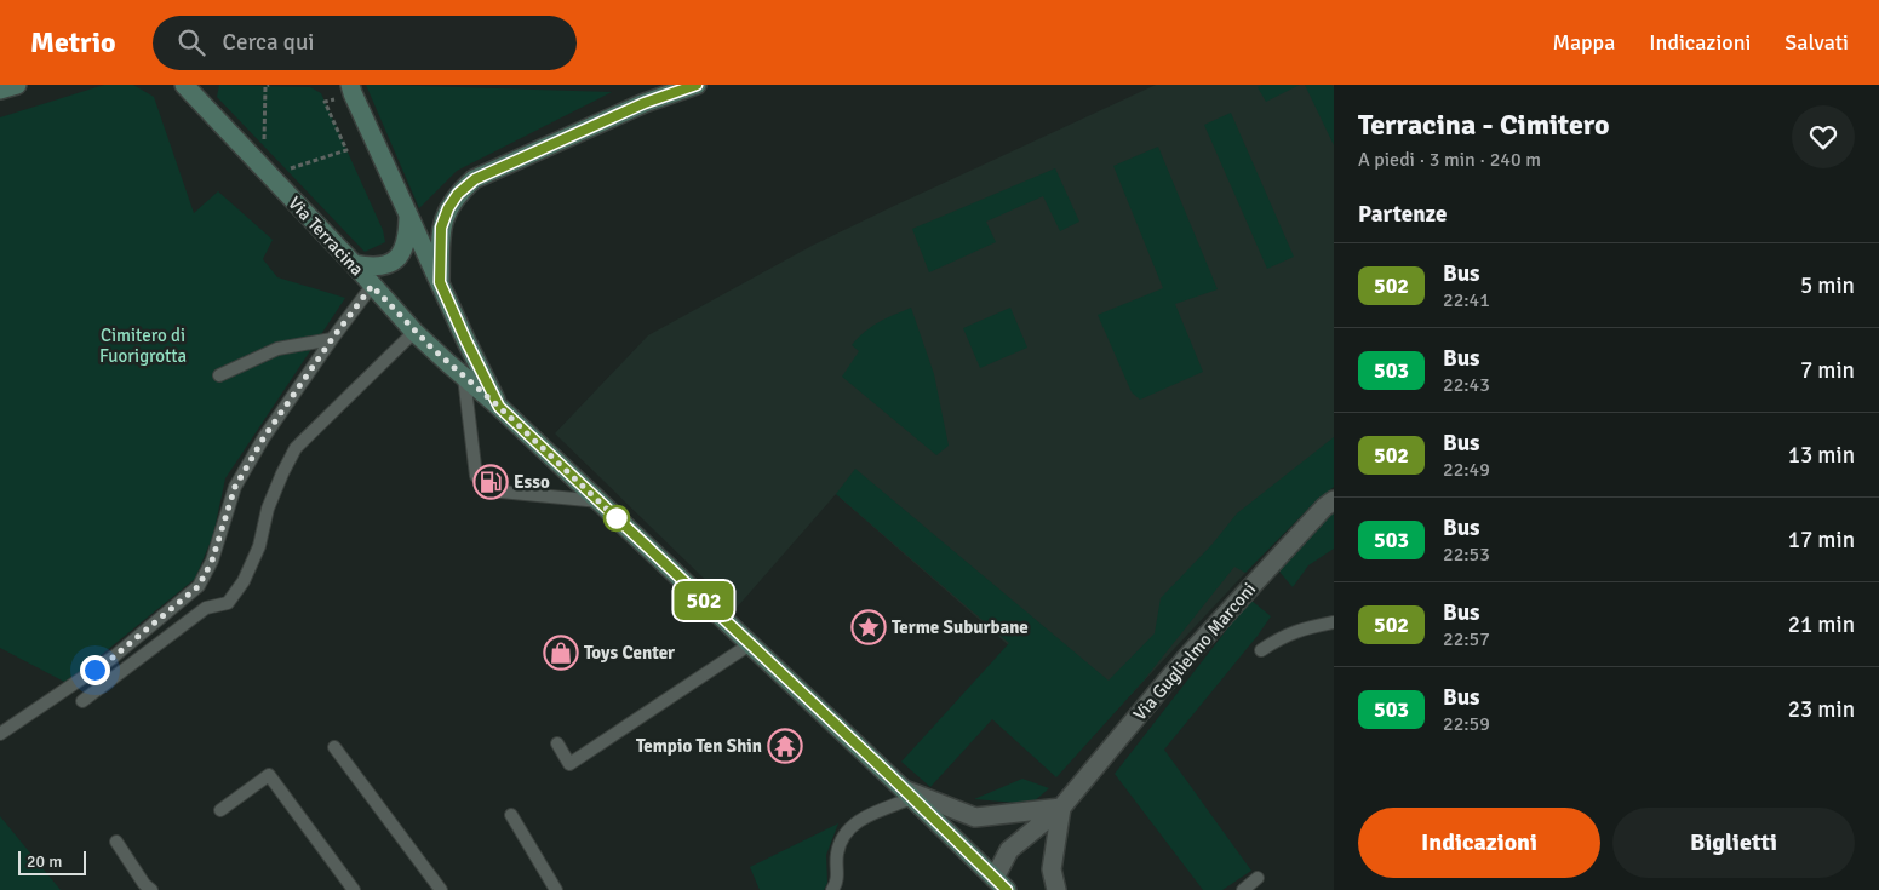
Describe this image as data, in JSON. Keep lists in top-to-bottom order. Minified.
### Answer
{"streets":{"main road":["Via Terracina"],"street":["Via Guglielmo Marconi"]},"crossings":[["Via Terracina","Via Guglielmo Marconi"]],"parks":["Cimitero di Fuorigrotta"],"places":{"fuel station":["Esso"],"place":["Terme Suburbane"],"shop":["Toys Center"],"temple":["Tempio Ten Shin"]},"lines":["bus line 502"],"scale_bar":"20 m","page":{"header":"Metrio","search":"Cerca qui","nav":["Mappa","Indicazioni","Salvati"],"on_map":"502","heading":[["Terracina - Cimitero","A piedi · 3 min · 240 m"],"Partenze"],"list":[{"mark":"502","name":"Bus","note":"22:41","value":"5 min"},{"mark":"503","name":"Bus","note":"22:43","value":"7 min"},{"mark":"502","name":"Bus","note":"22:49","value":"13 min"},{"mark":"503","name":"Bus","note":"22:53","value":"17 min"},{"mark":"502","name":"Bus","note":"22:57","value":"21 min"},{"mark":"503","name":"Bus","note":"22:59","value":"23 min"}],"buttons":["Indicazioni","Biglietti"],"scale":"20 m"}}
